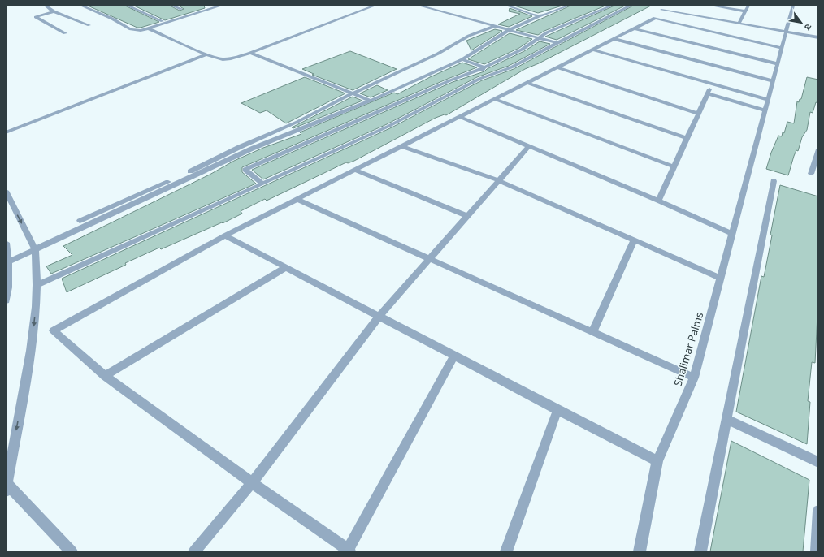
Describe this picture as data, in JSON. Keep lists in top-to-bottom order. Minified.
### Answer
{"streets":{"street":["Shalimar Palms"]},"north":"bottom right"}
